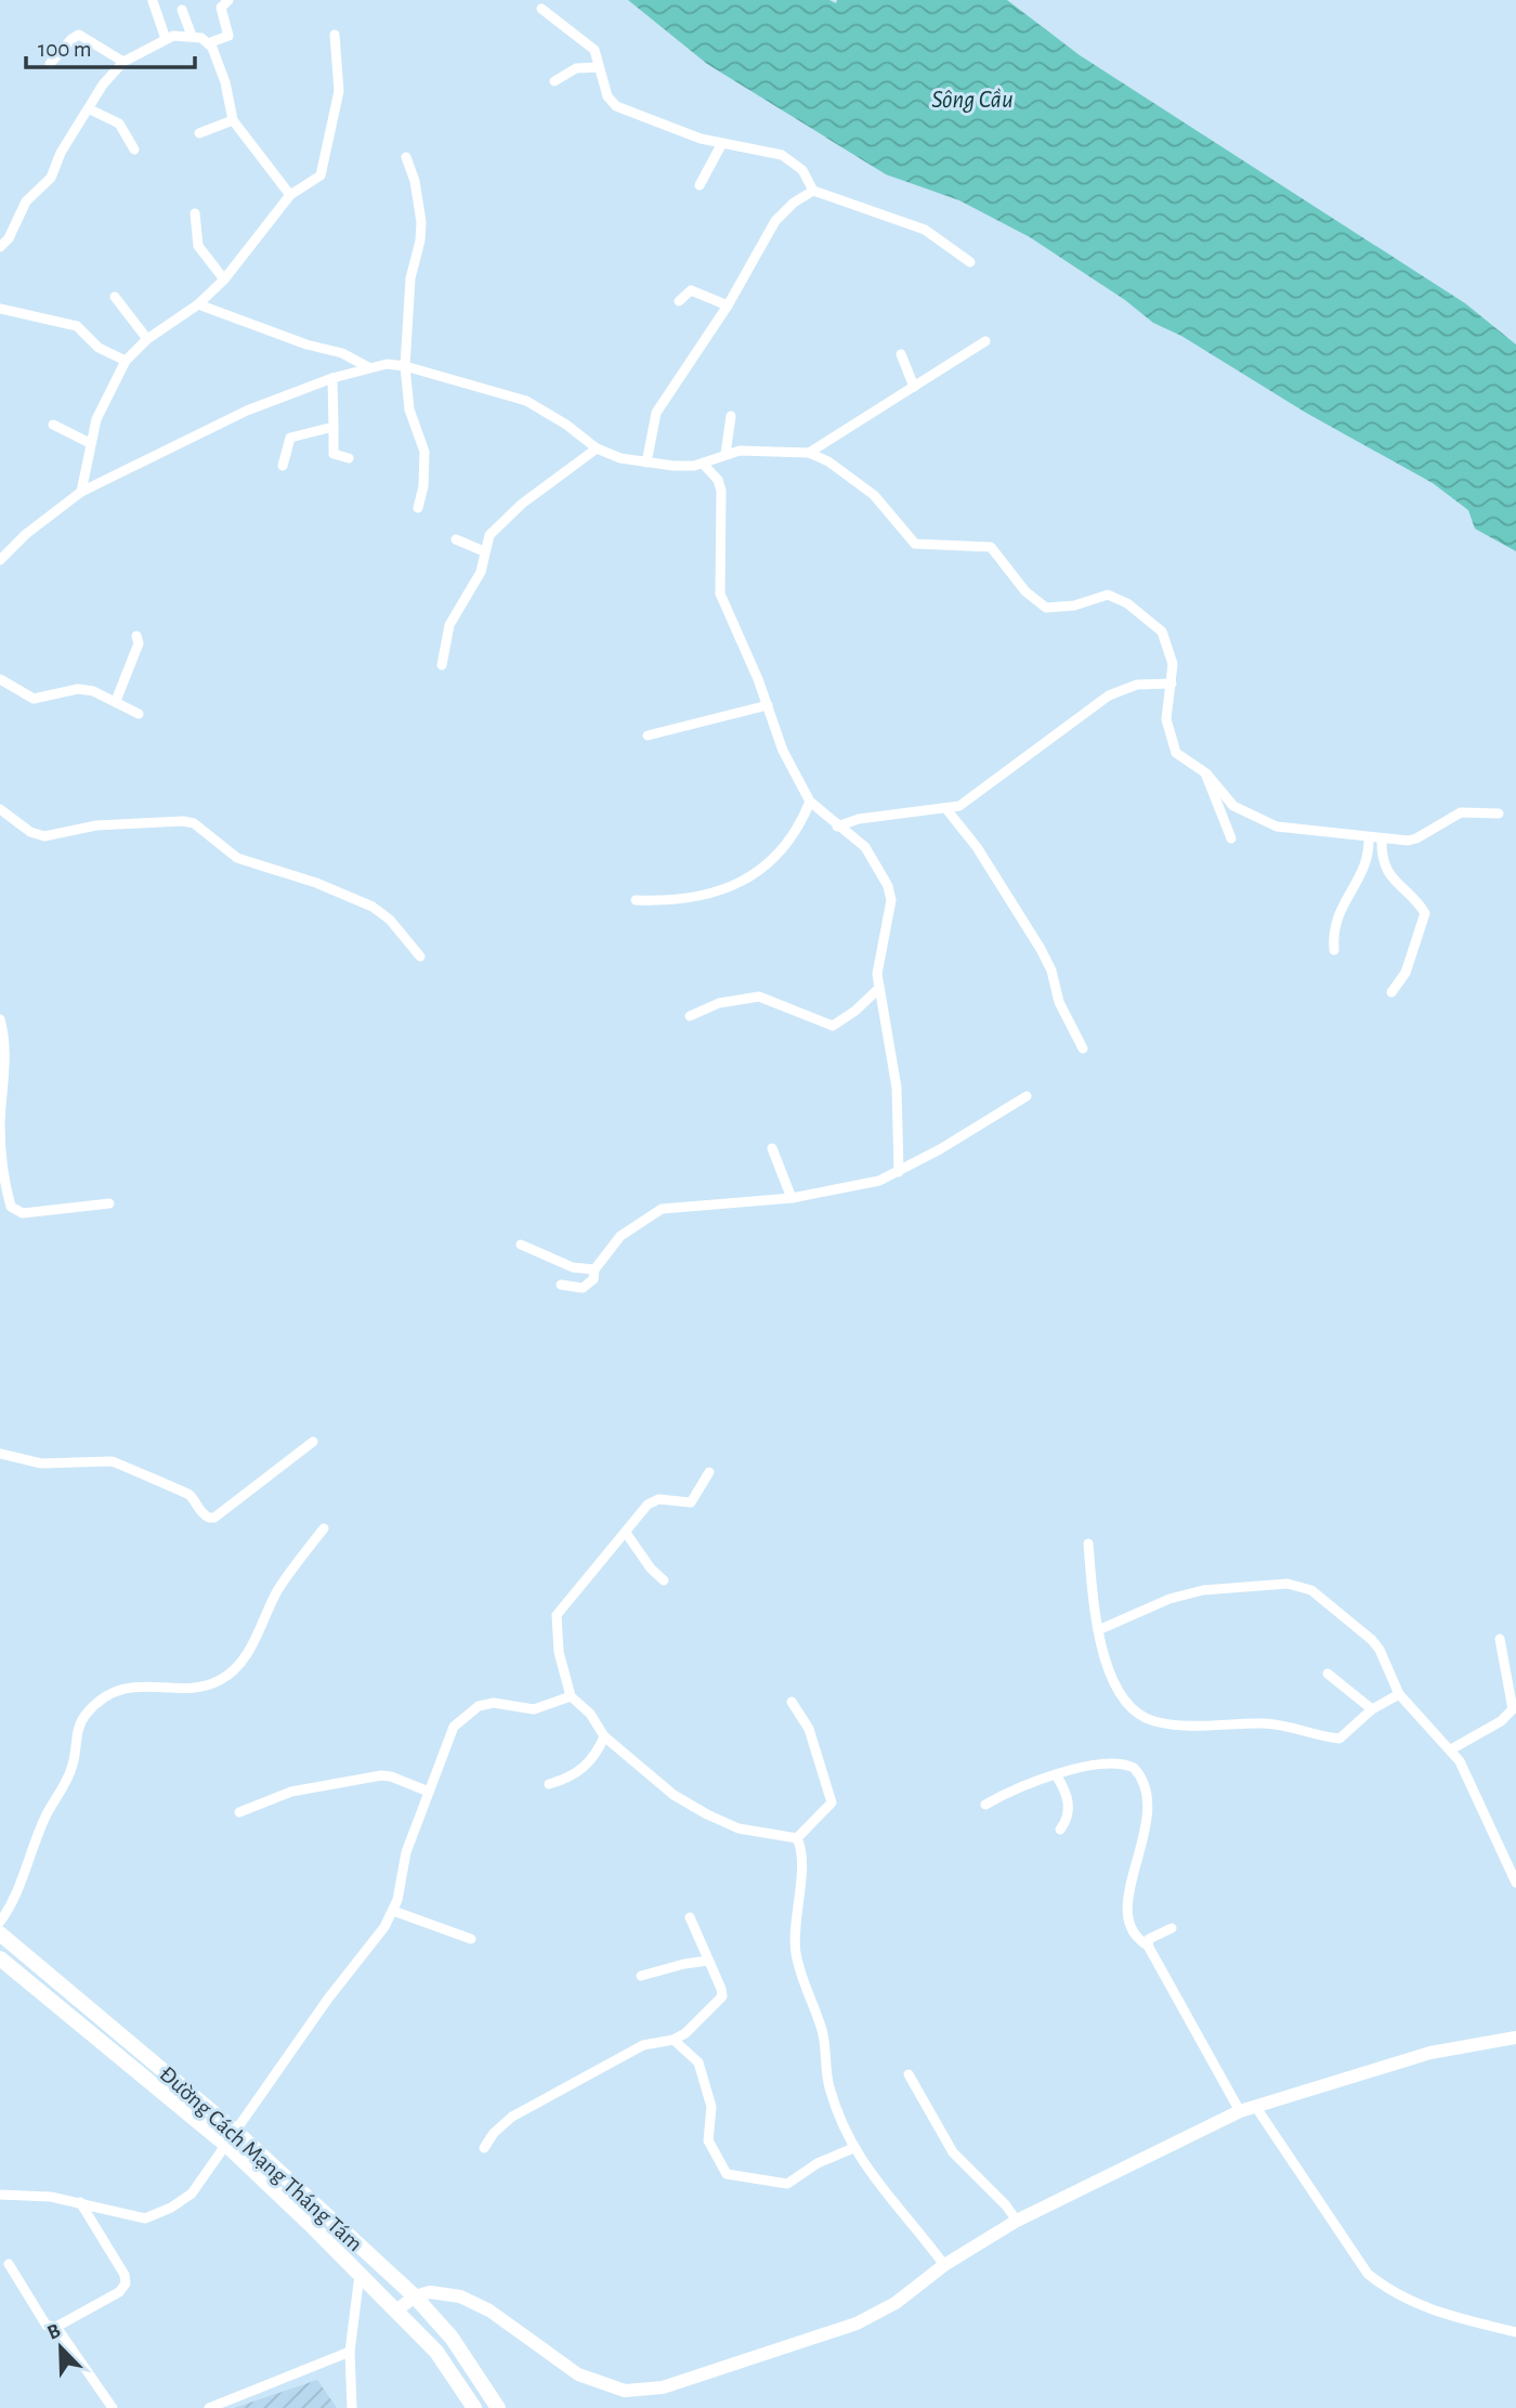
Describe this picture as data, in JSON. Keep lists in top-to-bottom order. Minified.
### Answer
{"streets":{"main road":["Đường Cách Mạng Tháng Tám"]},"water":["Sông Cầu"],"scale_bar":"100 m","north":"top left"}
